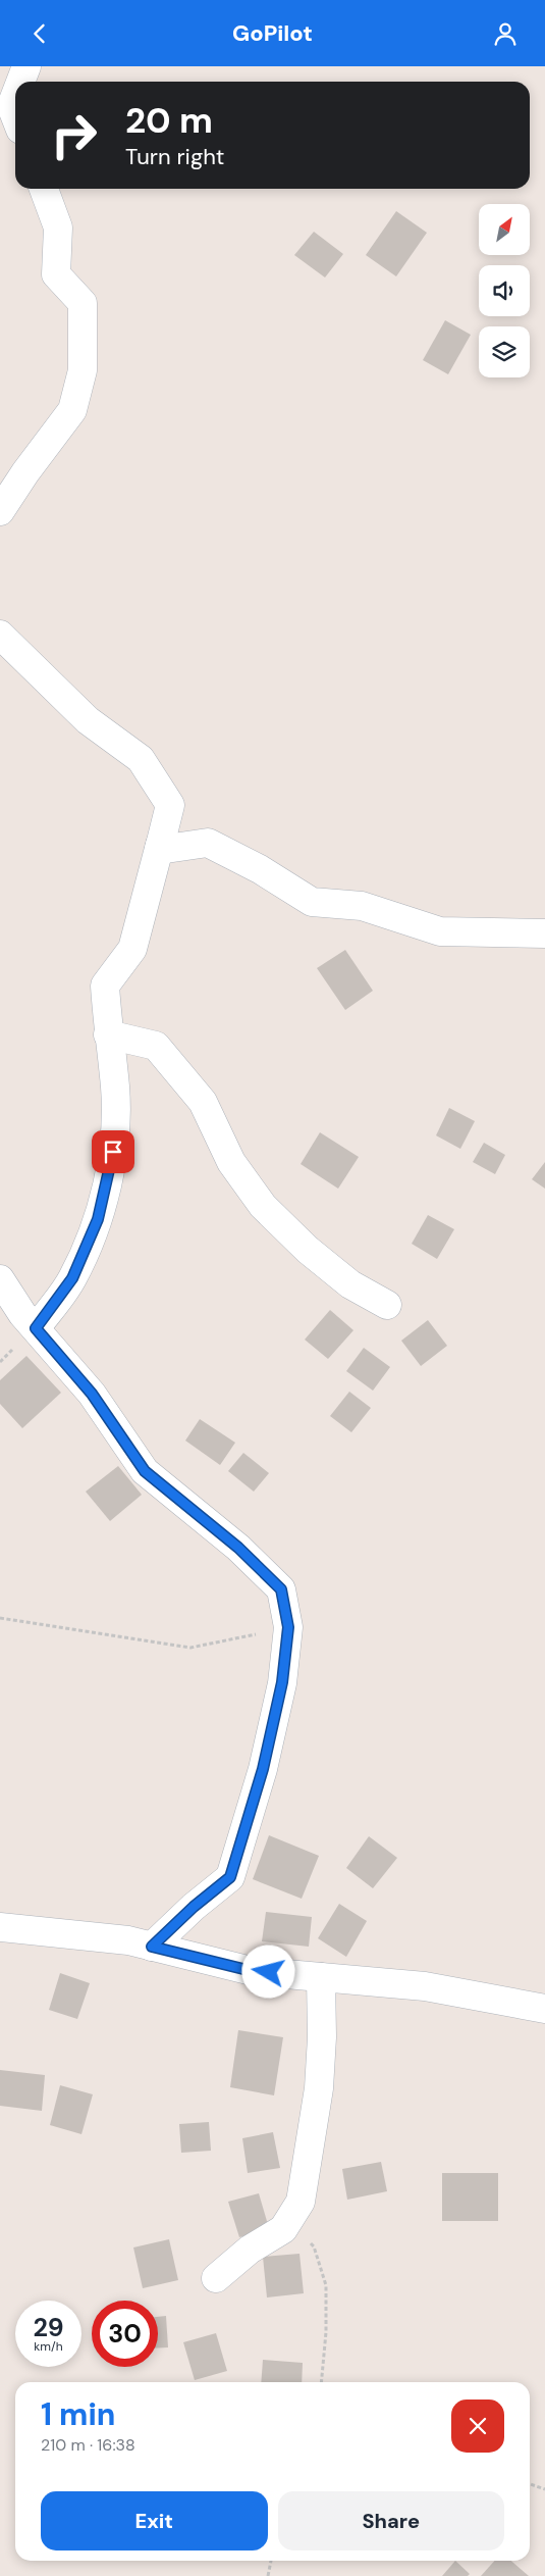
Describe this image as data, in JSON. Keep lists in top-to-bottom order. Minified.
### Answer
{"north":"top right","page":{"header":"GoPilot","turn":["20 m","Turn right"],"speed":"29 km/h","limit":"30","heading":["1 min","210 m · 16:38"],"buttons":["Exit","Share"]}}
